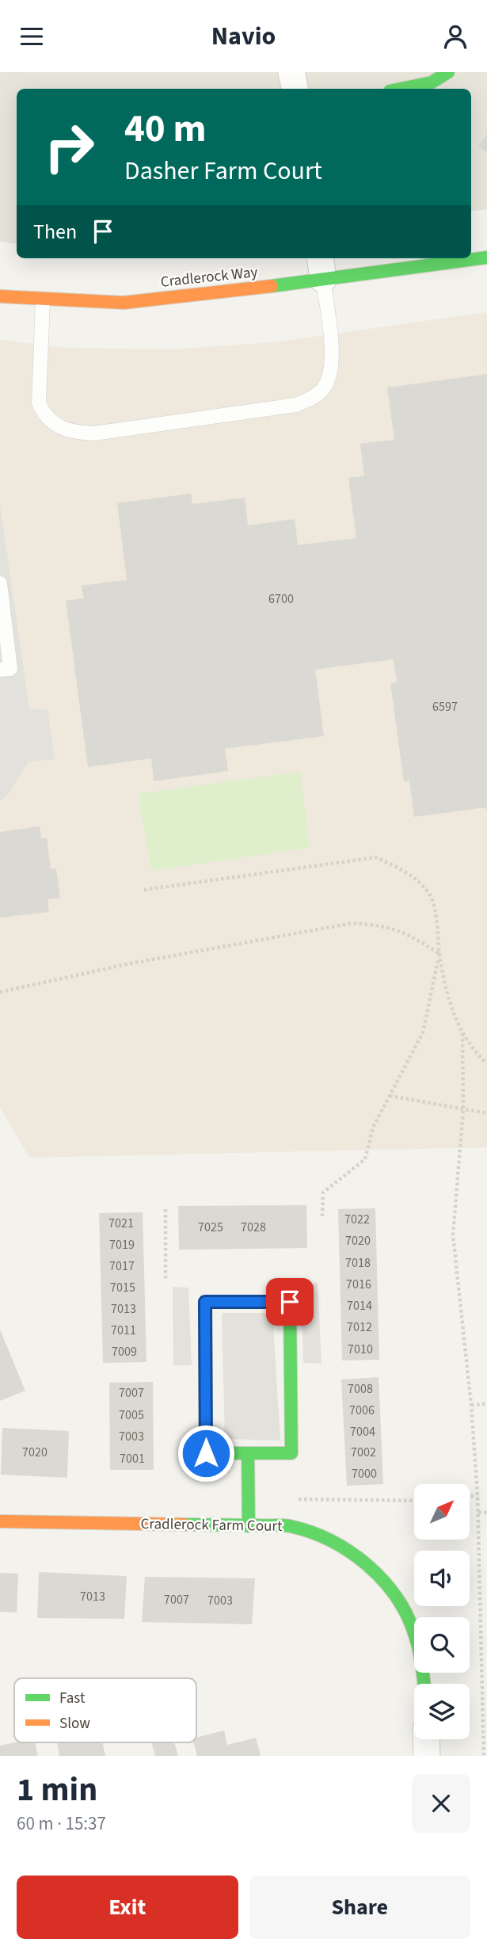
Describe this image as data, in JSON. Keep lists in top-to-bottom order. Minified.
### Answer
{"streets":{"street":["Cradlerock Way","Cradlerock Farm Court"]},"house_numbers":["6700","6597","7022","7021","7025","7028","7020","7019","7018","7017","7016","7015","7014","7013","7012","7011","7010","7009","7008","7007","7006","7005","7004","7003","7020","7002","7001","7000","7013","7007","7003"],"legend":["Fast","Slow"],"north":"top right","page":{"header":"Navio","turn":["40 m","Dasher Farm Court"],"then":"Then","heading":["1 min","60 m · 15:37"],"buttons":["Exit","Share"]}}
